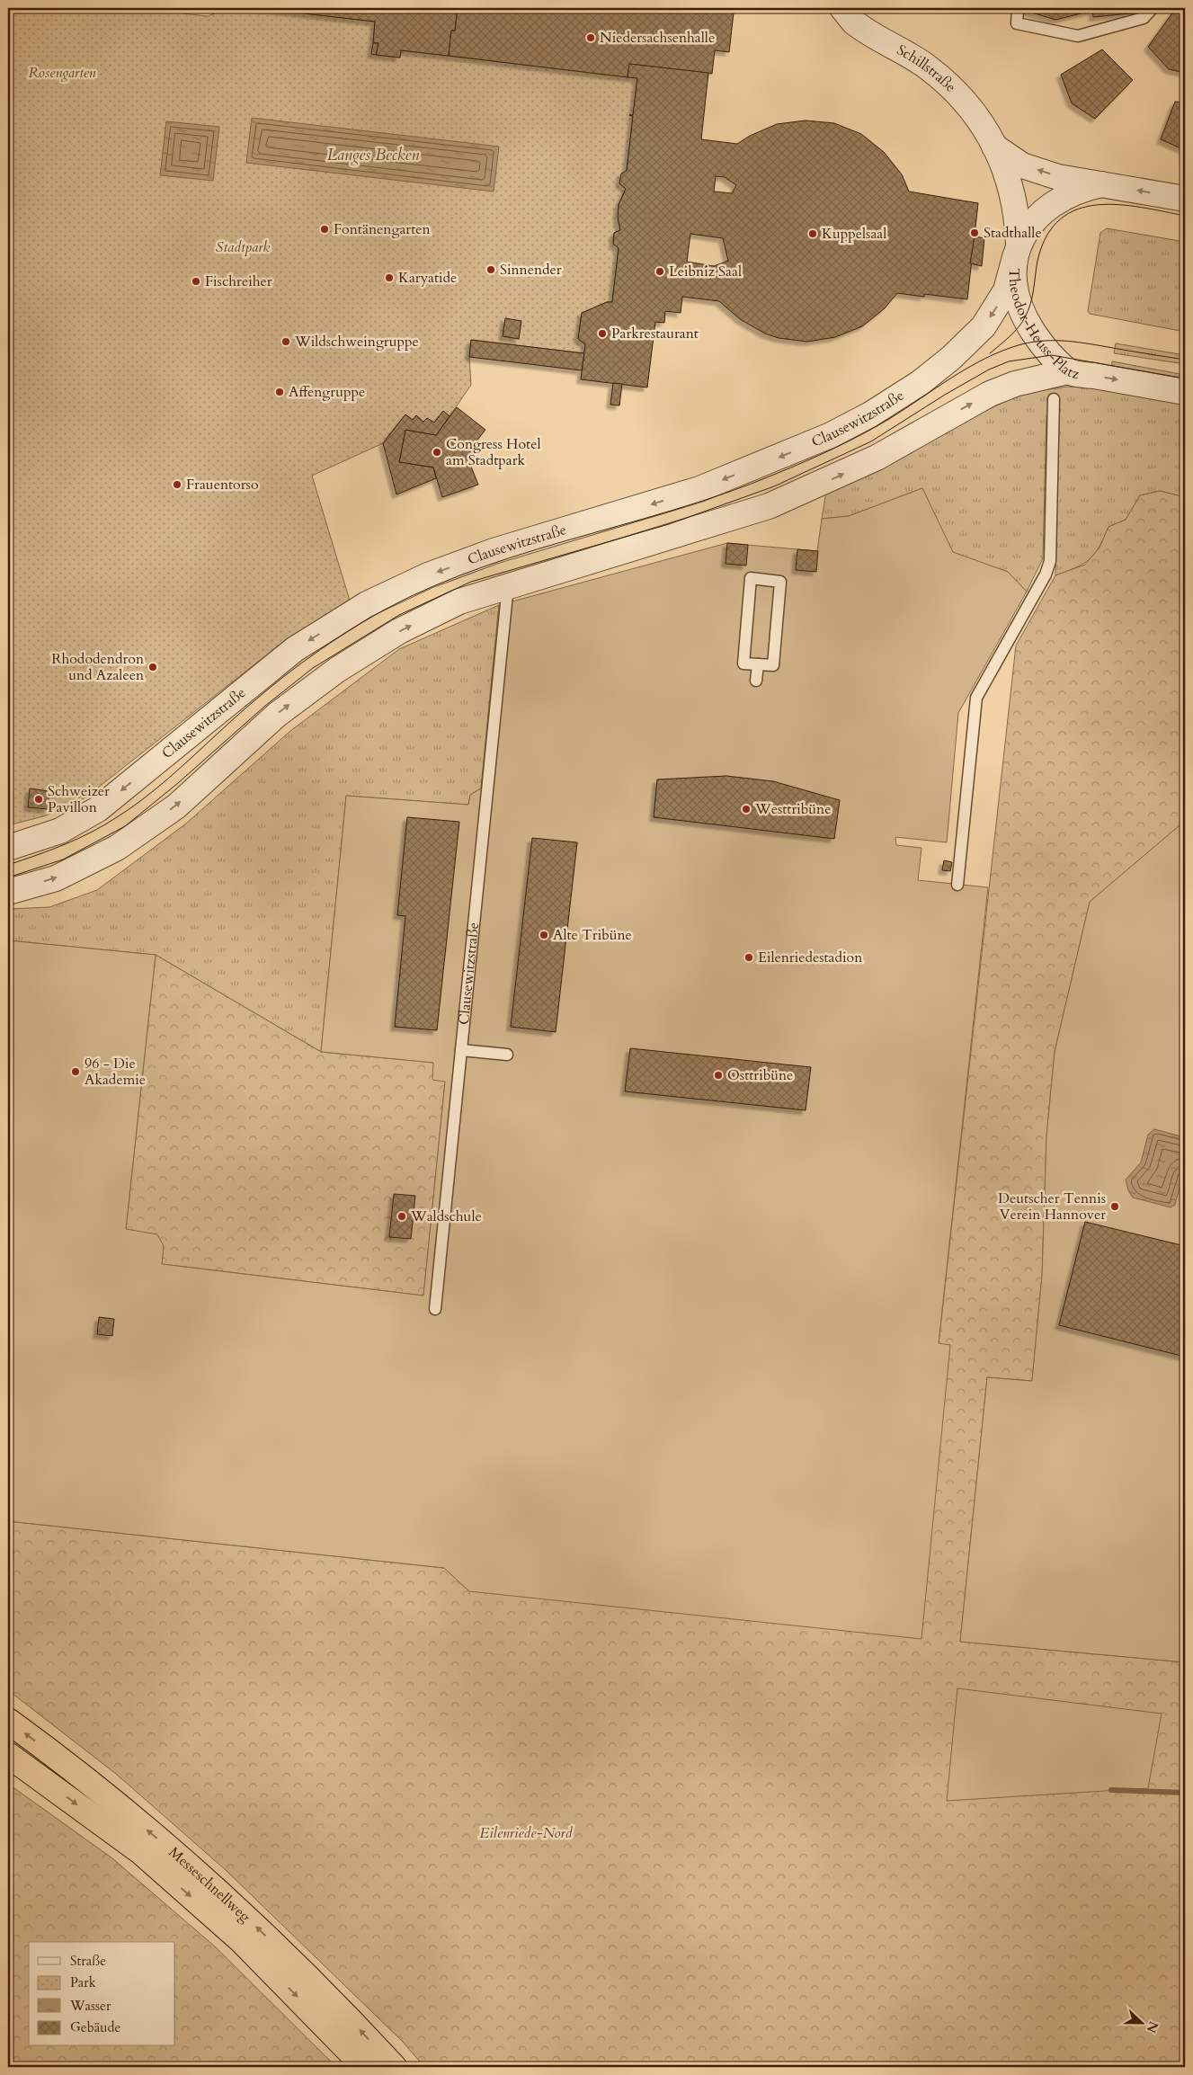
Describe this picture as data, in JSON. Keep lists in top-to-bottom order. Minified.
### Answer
{"streets":{"highway":["Messeschnellweg"],"street":["Schillstraße","Theodor-Heuss-Platz","Clausewitzstraße"]},"crossings":[["Schillstraße","Theodor-Heuss-Platz"],["Schillstraße","Clausewitzstraße"],["Theodor-Heuss-Platz","Clausewitzstraße"]],"water":["Langes Becken"],"parks":["Rosengarten","Stadtpark","Eilenriede-Nord"],"places":["Niedersachsenhalle","Fontänengarten","Stadthalle","Kuppelsaal","Sinnender","Leibniz Saal","Karyatide","Fischreiher","Parkrestaurant","Wildschweingruppe","Affengruppe","Congress Hotel am Stadtpark","Frauentorso","Rhododendron und Azaleen","Schweizer Pavillon","Westtribüne","Alte Tribüne","Eilenriedestadion","96 - Die Akademie","Osttribüne","Deutscher Tennis Verein Hannover","Waldschule"],"legend":["Straße","Park","Wasser","Gebäude"],"north":"right"}
